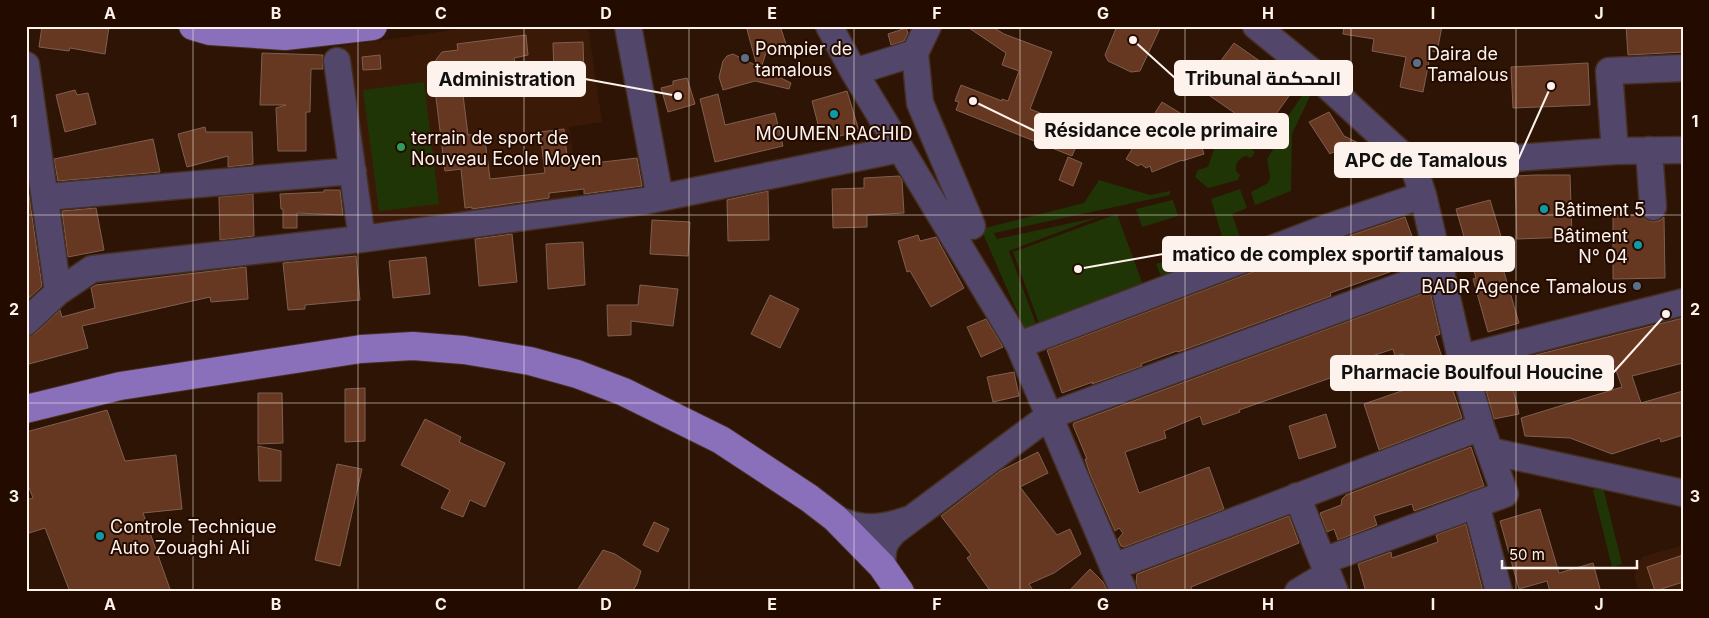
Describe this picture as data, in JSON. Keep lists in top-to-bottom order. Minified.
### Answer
{"places":["Tribunal المحكمة","Pompier de tamalous","Daira de Tamalous","APC de Tamalous","Administration","Résidance ecole primaire","MOUMEN RACHID","terrain de sport de Nouveau Ecole Moyen","Bâtiment 5","Bâtiment N° 04","matico de complex sportif tamalous","BADR Agence Tamalous","Pharmacie Boulfoul Houcine","Controle Technique Auto Zouaghi Ali"],"scale_bar":"50 m","grid":{"columns":["A","B","C","D","E","F","G","H","I","J"],"rows":["1","2","3"]}}
